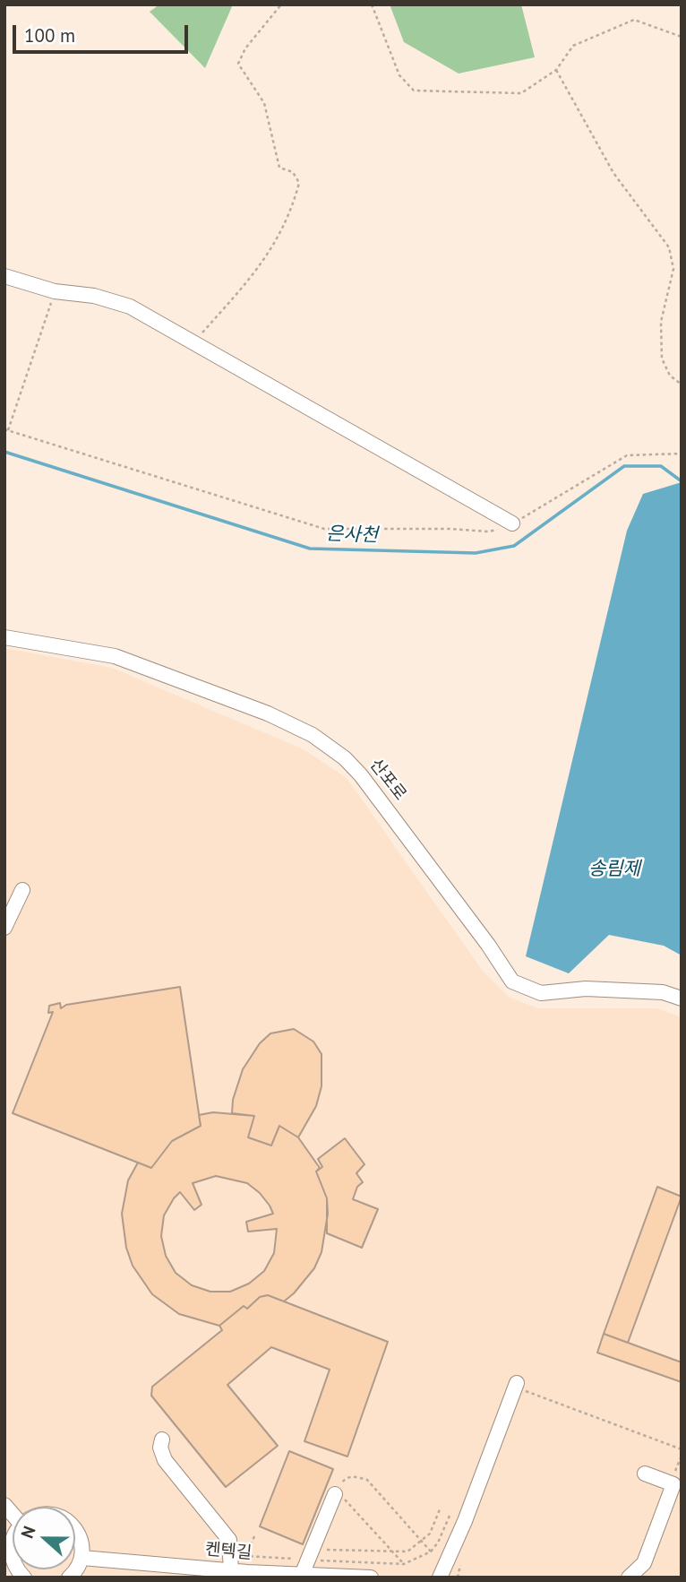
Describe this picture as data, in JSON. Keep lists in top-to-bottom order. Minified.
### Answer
{"streets":{"street":["산포로","켄텍길"]},"water":["은사천","송림제"],"scale_bar":"100 m","north":"left"}
